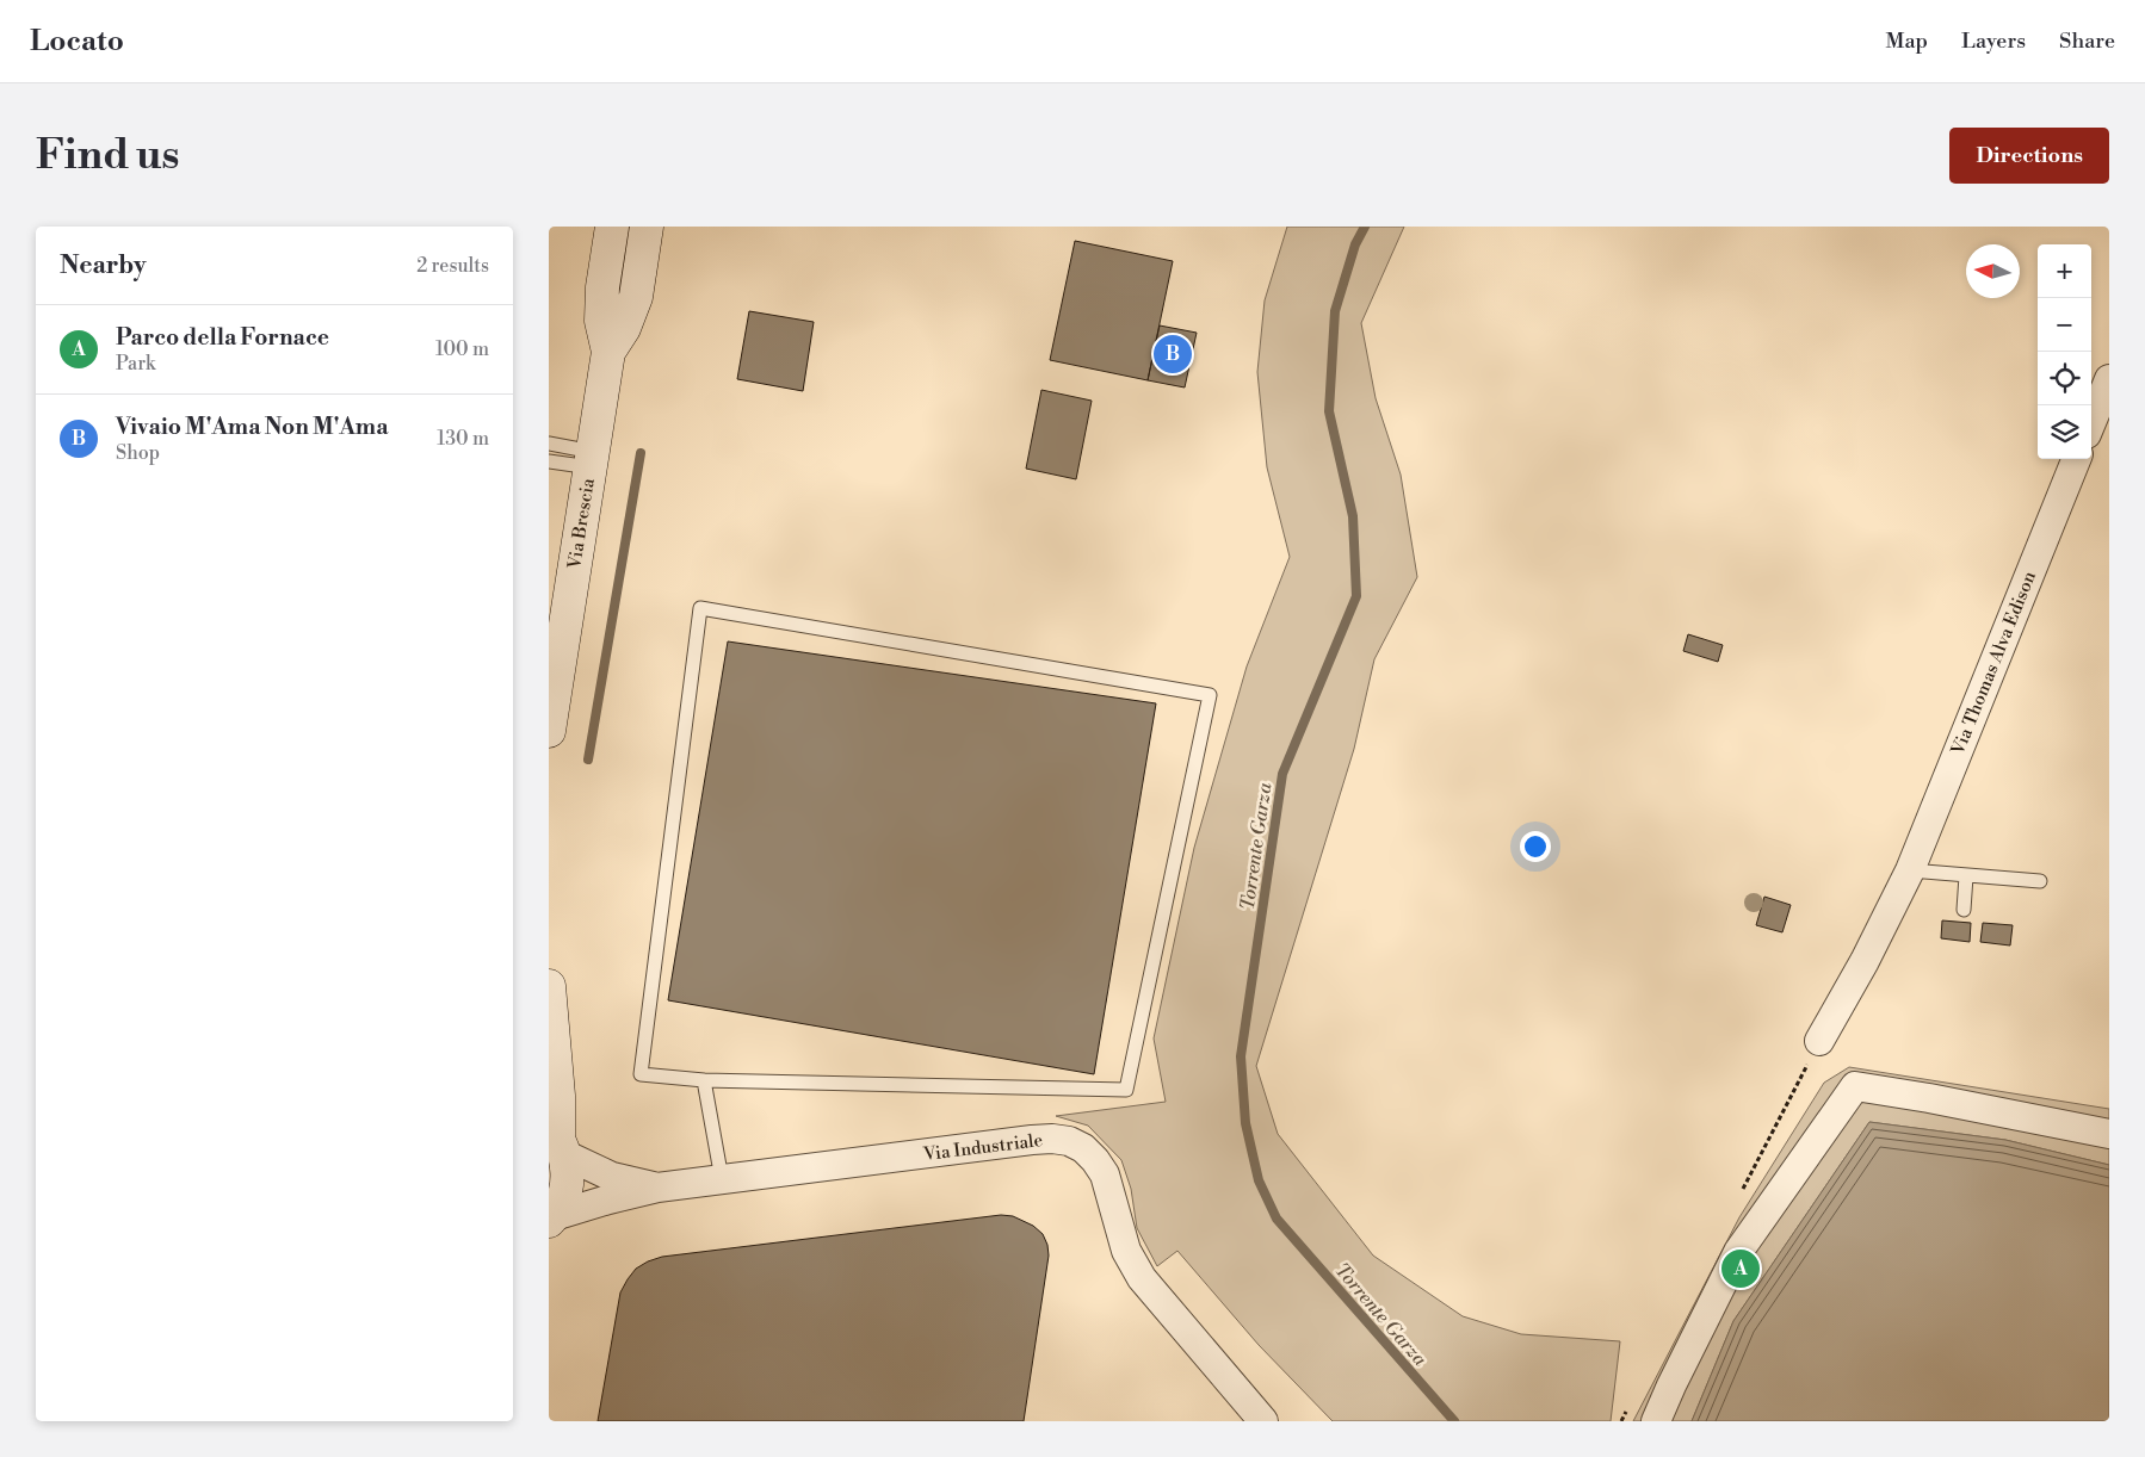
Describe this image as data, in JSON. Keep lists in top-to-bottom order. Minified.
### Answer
{"streets":{"main road":["Via Brescia"],"street":["Via Thomas Alva Edison","Via Industriale"]},"water":["Torrente Garza"],"north":"left","page":{"header":"Locato","nav":["Map","Layers","Share"],"buttons":"Directions","title":"Find us","heading":["Nearby","2 results"],"map_buttons":["+","−"],"list":[{"mark":"A","name":"Parco della Fornace","note":"Park","value":"100 m"},{"mark":"B","name":"Vivaio M'Ama Non M'Ama","note":"Shop","value":"130 m"}],"pins":["B","A"]}}
